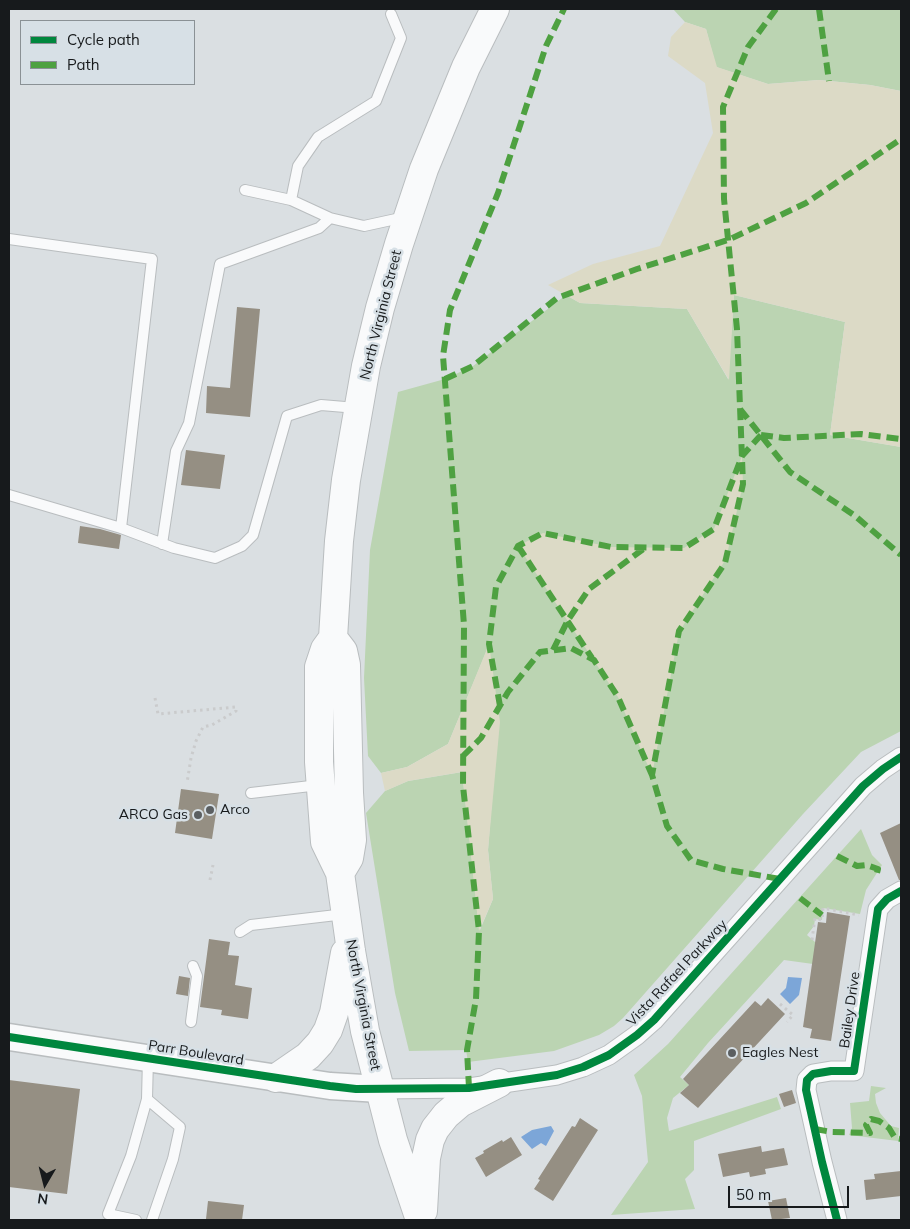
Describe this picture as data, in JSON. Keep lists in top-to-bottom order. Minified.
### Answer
{"streets":{"main road":["North Virginia Street","Parr Boulevard"],"street":["Vista Rafael Parkway","Bailey Drive"]},"crossings":[["North Virginia Street","Vista Rafael Parkway"],["North Virginia Street","Parr Boulevard"],["Vista Rafael Parkway","Parr Boulevard"]],"places":["Arco","ARCO Gas","Eagles Nest"],"legend":["Cycle path","Path"],"scale_bar":"50 m","north":"bottom"}
